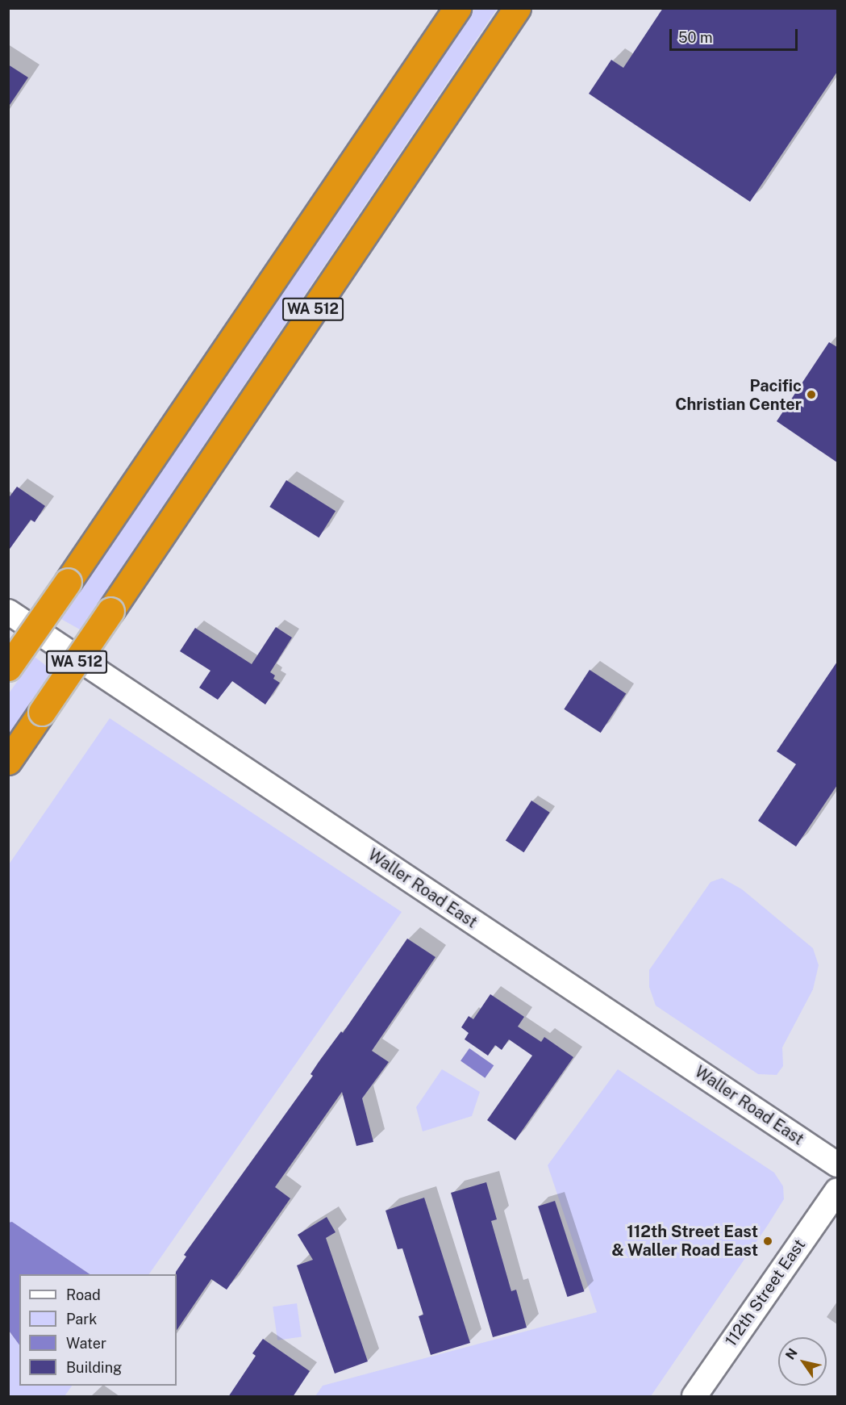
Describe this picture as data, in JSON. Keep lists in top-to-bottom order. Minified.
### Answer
{"streets":{"highway":["WA 512"],"street":["Waller Road East","112th Street East"]},"places":["Pacific Christian Center","112th Street East & Waller Road East"],"legend":["Road","Park","Water","Building"],"scale_bar":"50 m","north":"top left"}
